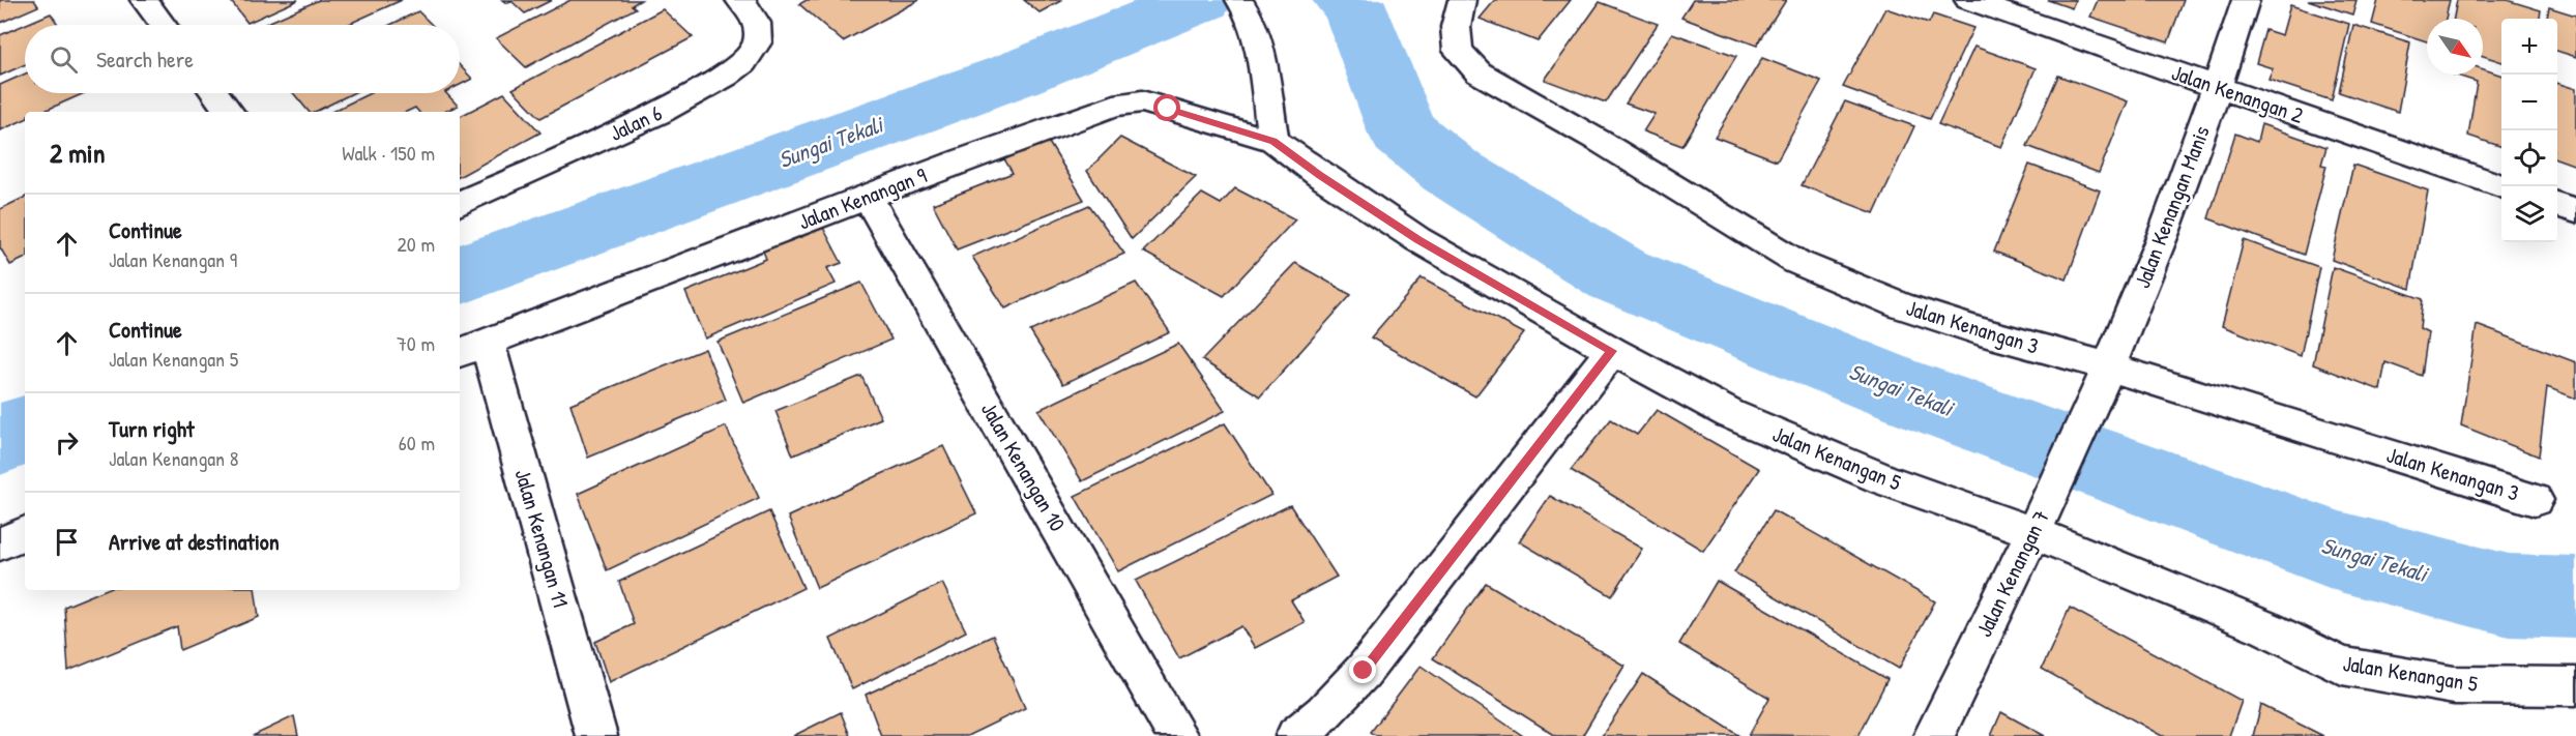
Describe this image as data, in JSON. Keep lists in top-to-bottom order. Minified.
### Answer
{"streets":{"street":["Jalan Kenangan 2","Jalan 6","Jalan Kenangan 9","Jalan Kenangan Manis","Jalan Kenangan 3","Jalan Kenangan 5","Jalan Kenangan 10","Jalan Kenangan 11","Jalan Kenangan 7"]},"crossings":[["Jalan Kenangan 2","Jalan Kenangan Manis"],["Jalan Kenangan 9","Jalan Kenangan 5"],["Jalan Kenangan 9","Jalan Kenangan 10"],["Jalan Kenangan 9","Jalan Kenangan 11"],["Jalan Kenangan Manis","Jalan Kenangan 3"],["Jalan Kenangan Manis","Jalan Kenangan 7"],["Jalan Kenangan 5","Jalan Kenangan 7"]],"water":["Sungai Tekali"],"north":"bottom right","page":{"map_buttons":["+","−"],"search":"Search here","heading":["2 min","Walk · 150 m"],"list":[["Continue","Jalan Kenangan 9","20 m"],["Continue","Jalan Kenangan 5","70 m"],["Turn right","Jalan Kenangan 8","60 m"],"Arrive at destination"]}}
